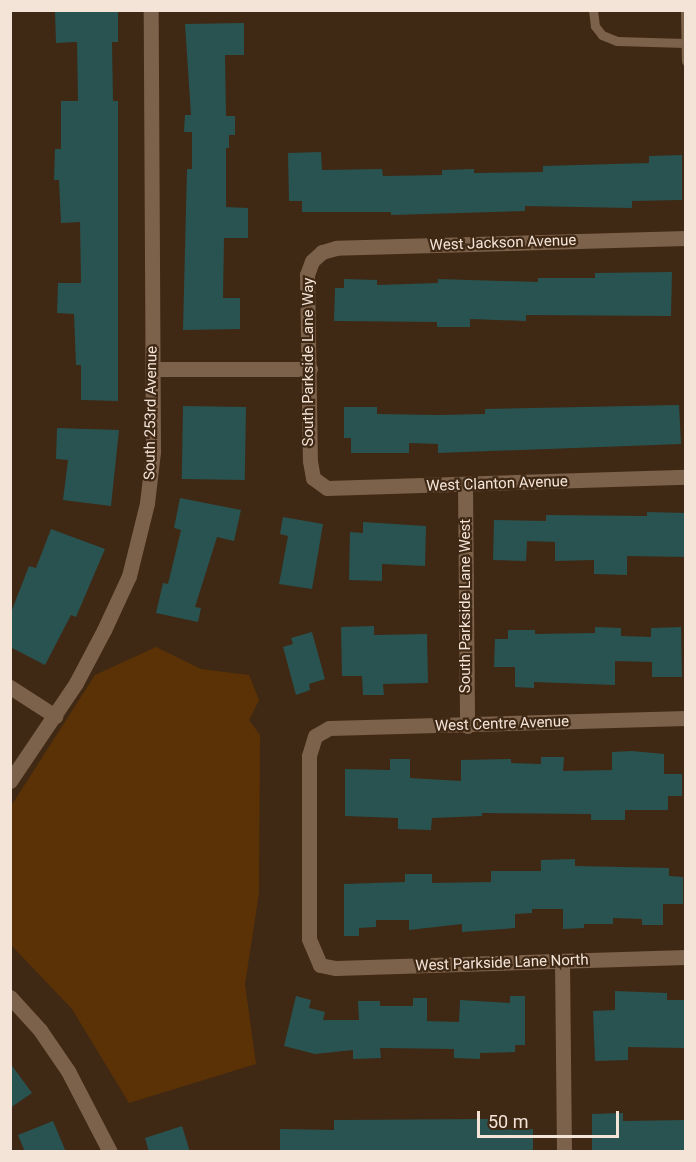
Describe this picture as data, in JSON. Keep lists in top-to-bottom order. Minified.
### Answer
{"streets":{"street":["West Jackson Avenue","South Parkside Lane Way","South 253rd Avenue","West Clanton Avenue","South Parkside Lane West","West Centre Avenue","West Parkside Lane North"]},"crossings":[["West Jackson Avenue","South Parkside Lane Way"],["South Parkside Lane Way","West Clanton Avenue"],["West Clanton Avenue","South Parkside Lane West"],["South Parkside Lane West","West Centre Avenue"],["West Centre Avenue","West Parkside Lane North"]],"scale_bar":"50 m"}
